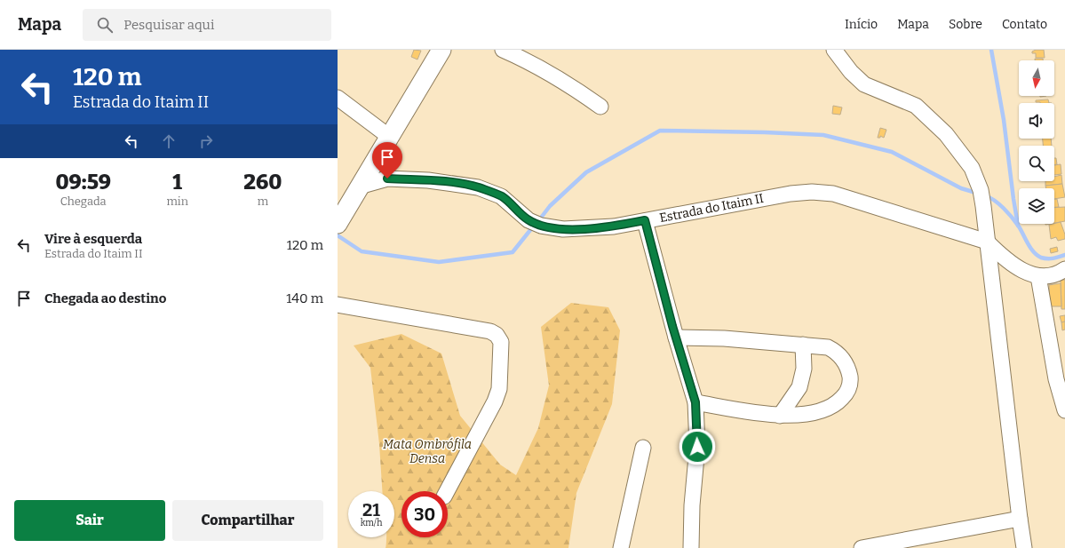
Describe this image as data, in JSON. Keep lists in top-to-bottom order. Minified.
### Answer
{"streets":{"street":["Estrada do Itaim II"]},"parks":["Mata Ombrófila Densa"],"north":"bottom","page":{"header":"Mapa","search":"Pesquisar aqui","nav":["Início","Mapa","Sobre","Contato"],"turn":["120 m","Estrada do Itaim II"],"eta":["09:59","Chegada","1","min","260","m"],"list":[{"name":"Vire à esquerda","note":"Estrada do Itaim II","value":"120 m"},{"name":"Chegada ao destino","value":"140 m"}],"speed":"21 km/h","limit":"30","buttons":["Sair","Compartilhar"]}}
